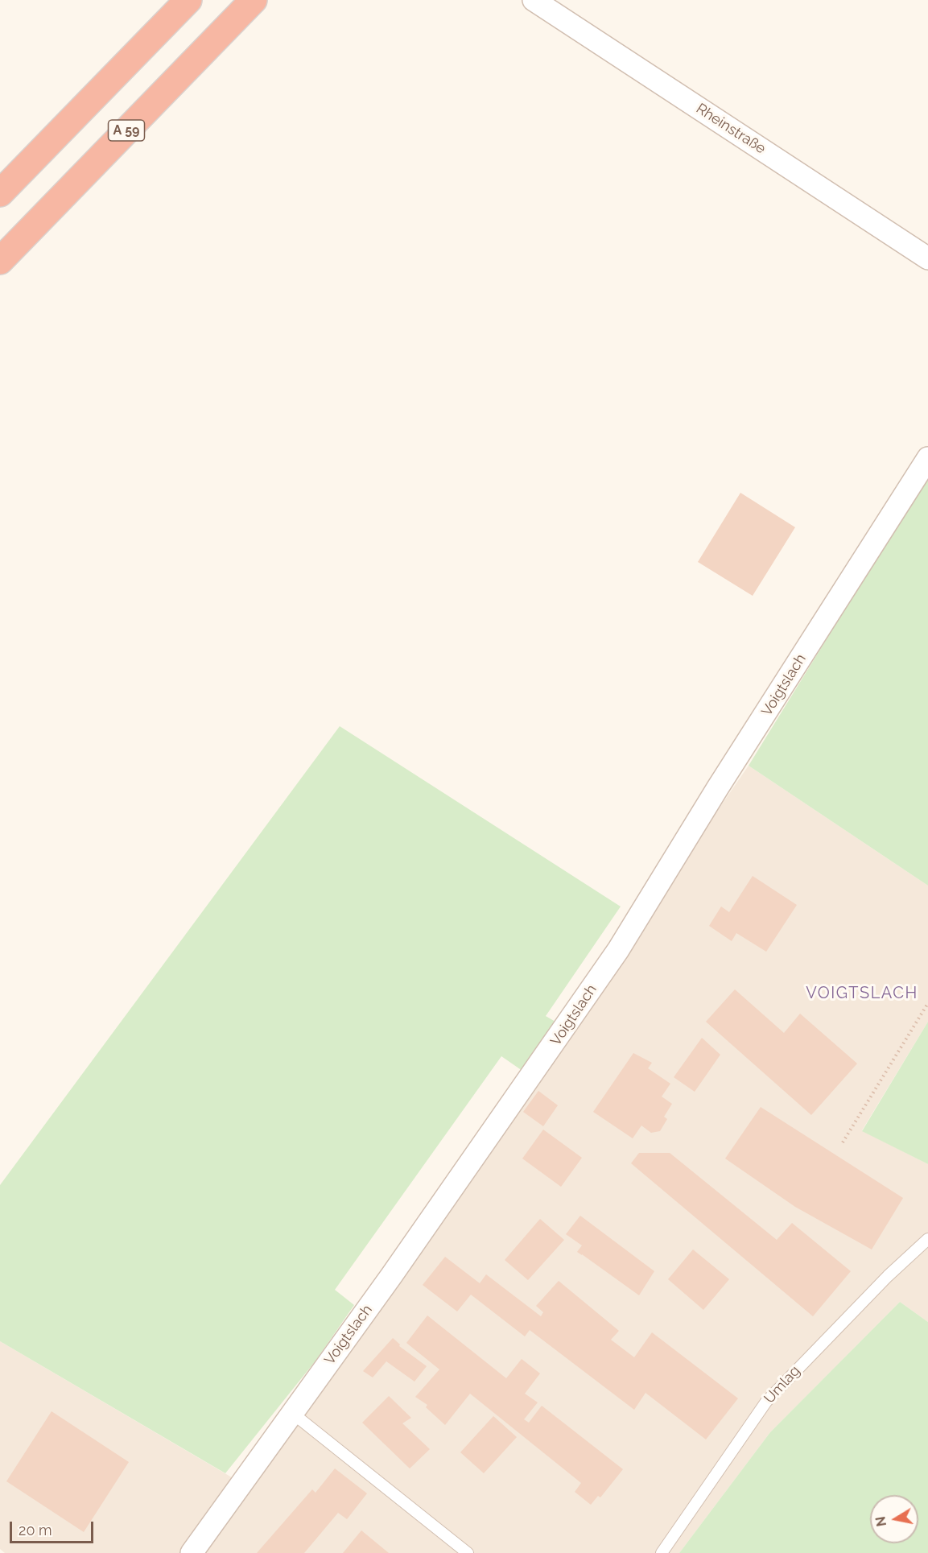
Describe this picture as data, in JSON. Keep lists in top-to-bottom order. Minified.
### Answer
{"streets":{"highway":["A 59"],"street":["Rheinstraße","Voigtslach"],"lane":["Umlag"]},"districts":["VOIGTSLACH"],"scale_bar":"20 m","north":"left"}
